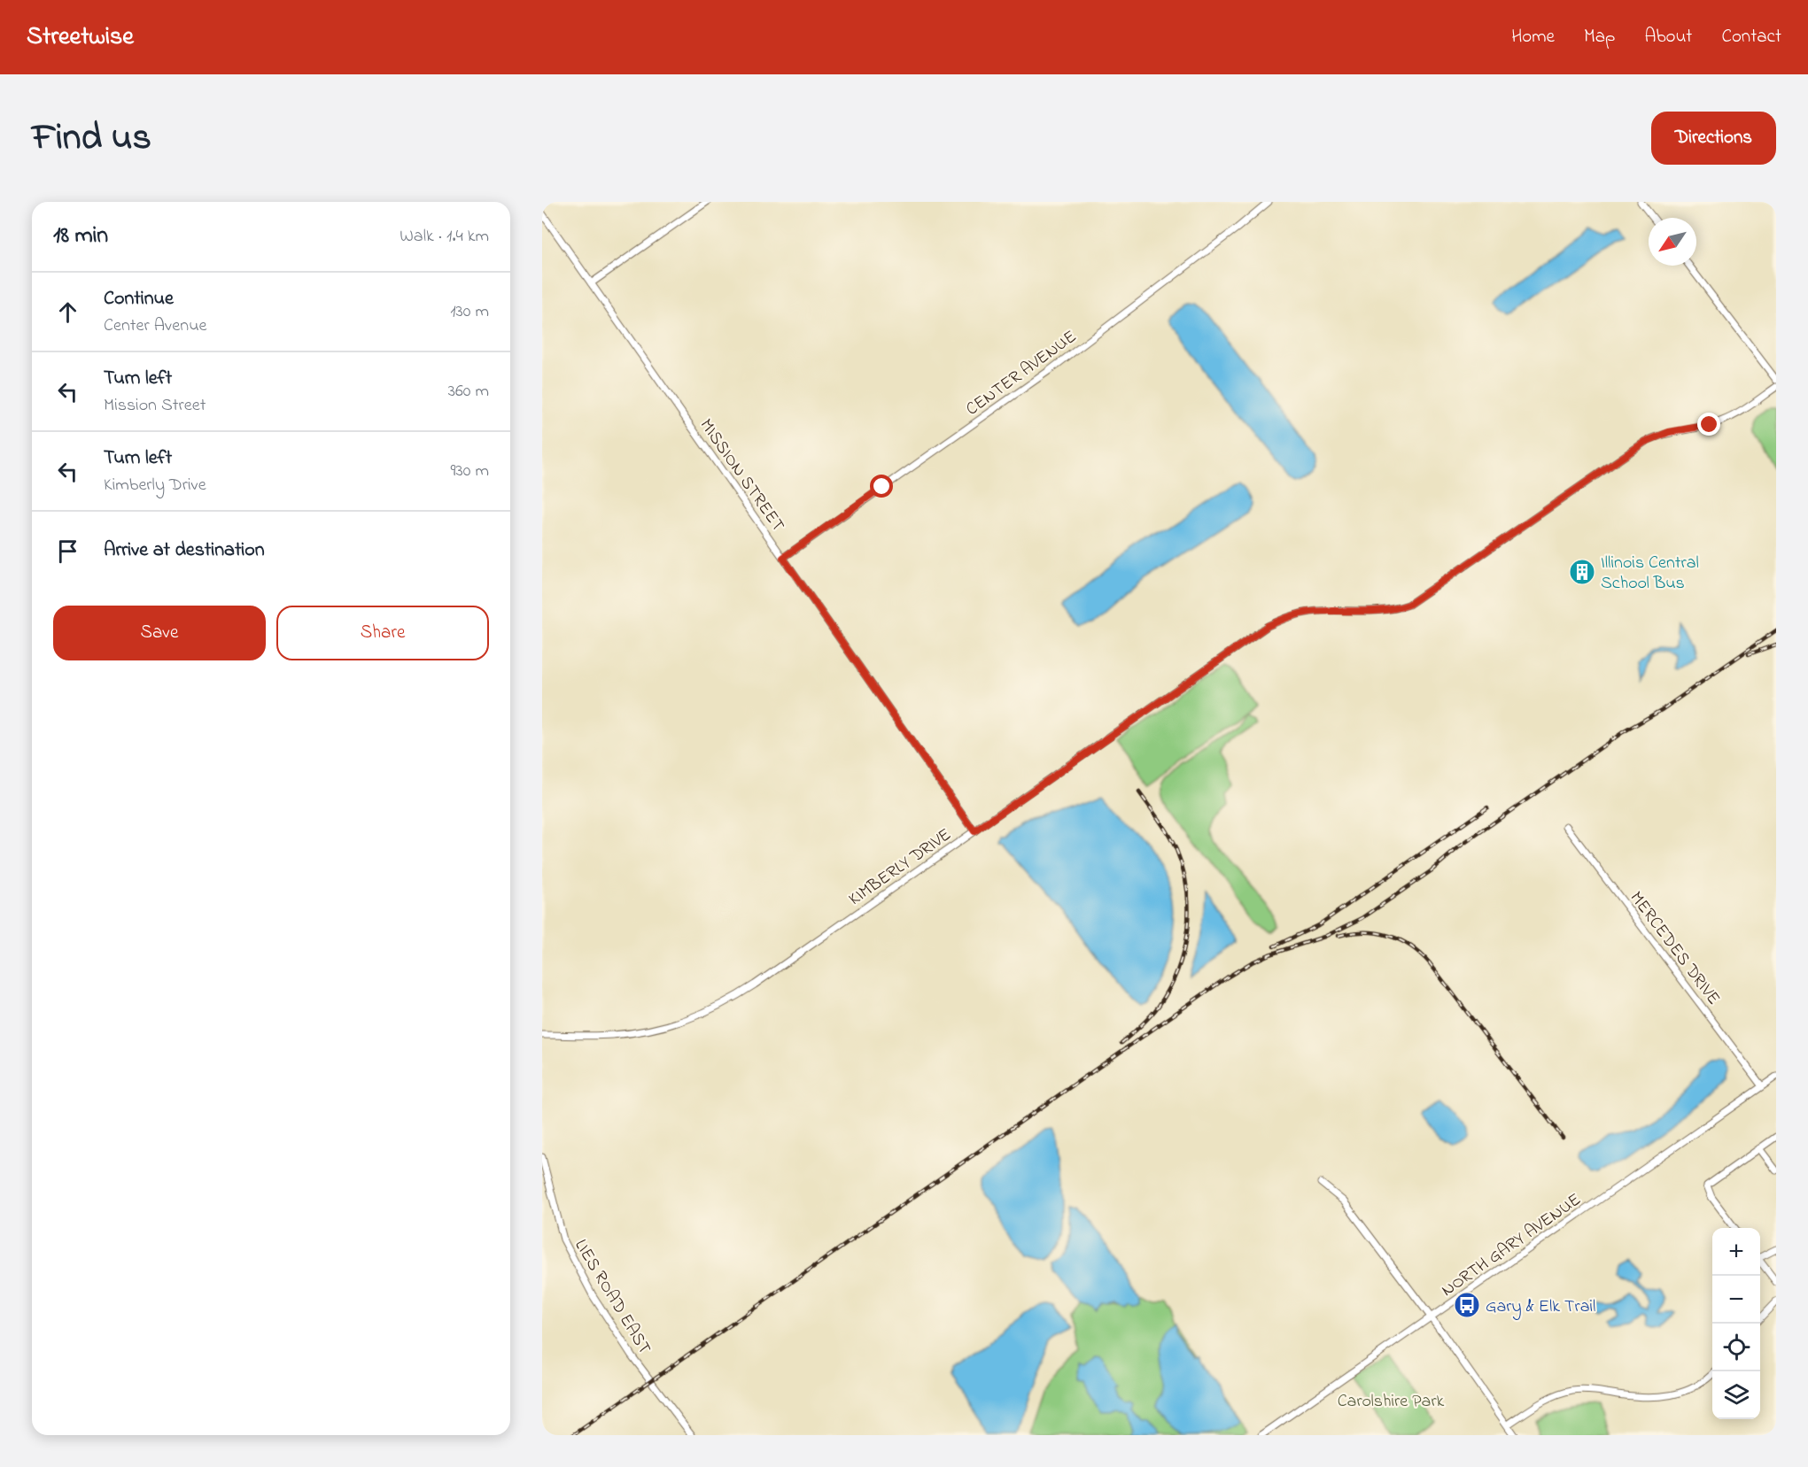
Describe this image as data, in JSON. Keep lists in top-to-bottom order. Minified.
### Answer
{"streets":{"street":["CENTER AVENUE","MISSION STREET","KIMBERLY DRIVE","MERCEDES DRIVE","NORTH GARY AVENUE","LIES ROAD EAST"]},"crossings":[["CENTER AVENUE","MISSION STREET"],["MISSION STREET","KIMBERLY DRIVE"],["MERCEDES DRIVE","NORTH GARY AVENUE"]],"parks":["Carolshire Park"],"places":{"building":["Illinois Central School Bus"],"bus stop":["Gary & Elk Trail"]},"north":"bottom left","page":{"header":"Streetwise","nav":["Home","Map","About","Contact"],"title":"Find us","buttons":["Directions",["Save","Share"]],"heading":["18 min","Walk · 1.4 km"],"list":[["Continue","Center Avenue","130 m"],["Turn left","Mission Street","360 m"],["Turn left","Kimberly Drive","930 m"],"Arrive at destination"],"map_buttons":["+","−"]}}
